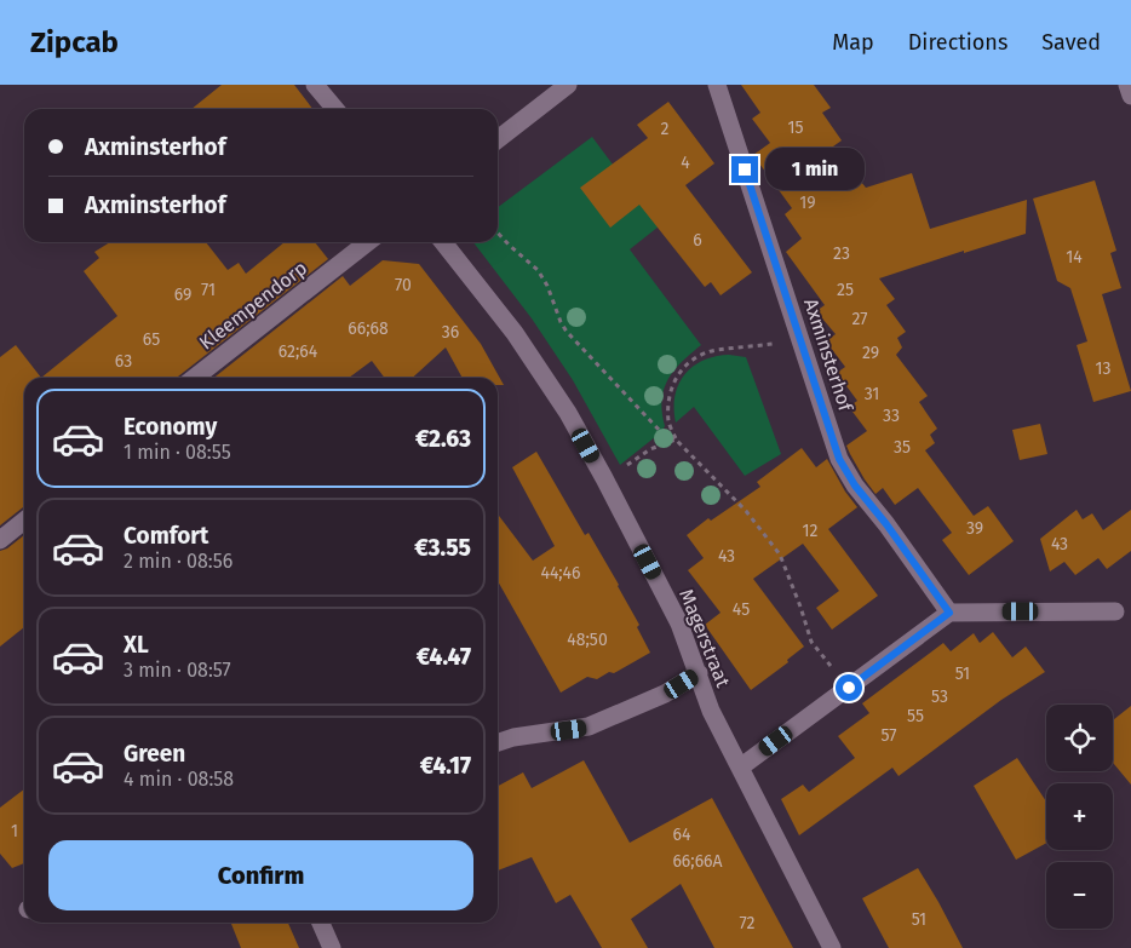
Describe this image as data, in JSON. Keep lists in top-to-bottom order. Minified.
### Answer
{"streets":{"street":["Kleempendorp","Axminsterhof","Magerstraat"]},"house_numbers":["15","2","4","19","6","23","14","70","71","25","69","27","66;68","36","65","62;64","29","63","13","31","33","35","39","12","43","43","44;46","45","48;50","51","53","55","57","1","64","66;66A","51","72"],"page":{"header":"Zipcab","nav":["Map","Directions","Saved"],"banner":["Axminsterhof","Axminsterhof"],"bubble":"1 min","list":[{"name":"Economy","note":"1 min · 08:55","value":"€2.63"},{"name":"Comfort","note":"2 min · 08:56","value":"€3.55"},{"name":"XL","note":"3 min · 08:57","value":"€4.47"},{"name":"Green","note":"4 min · 08:58","value":"€4.17"}],"map_buttons":["+","−"],"buttons":"Confirm"}}
